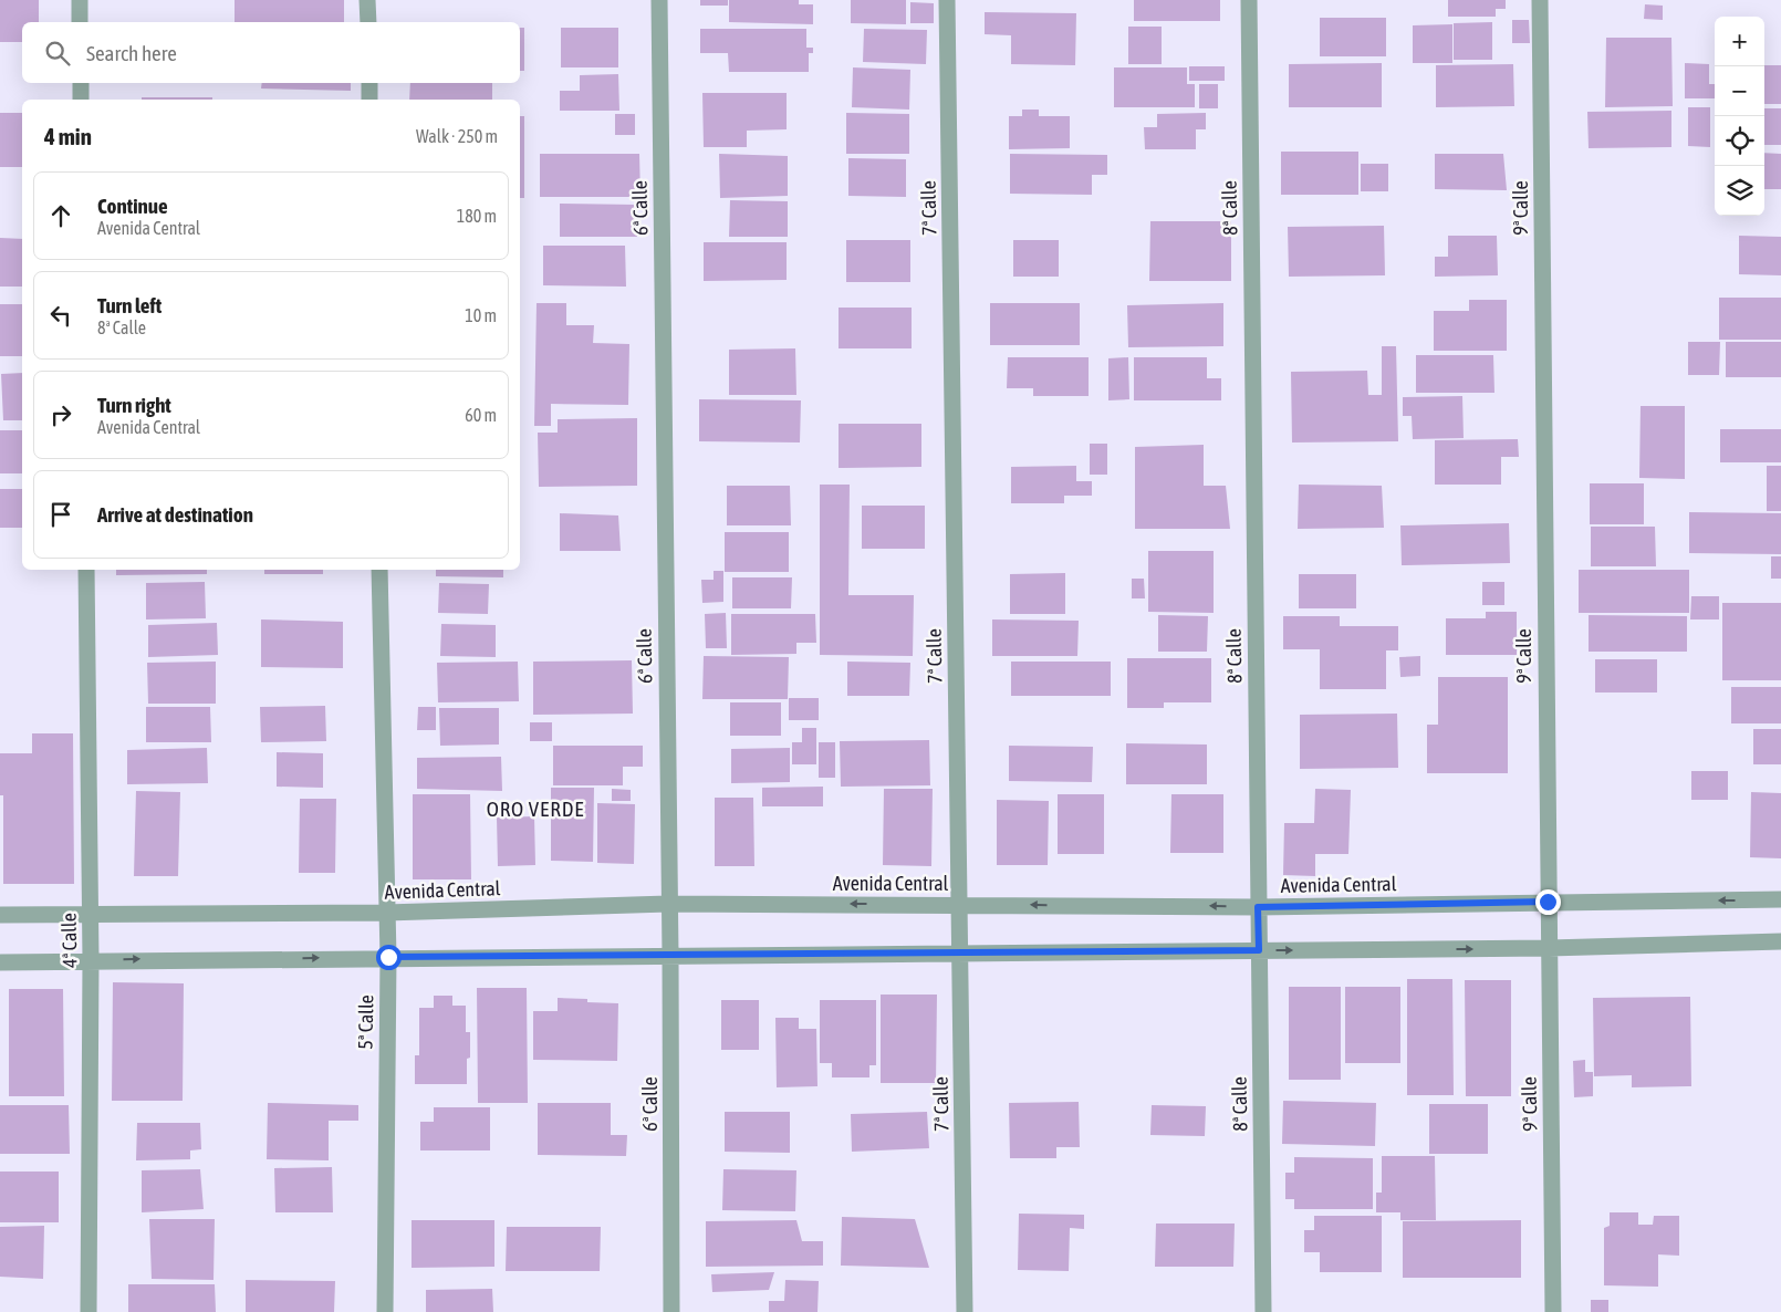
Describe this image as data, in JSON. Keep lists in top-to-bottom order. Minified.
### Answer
{"streets":{"street":["6ª Calle","7ª Calle","8ª Calle","9ª Calle","Avenida Central","4ª Calle","5ª Calle"]},"crossings":[["6ª Calle","Avenida Central"],["7ª Calle","Avenida Central"],["8ª Calle","Avenida Central"],["9ª Calle","Avenida Central"],["Avenida Central","4ª Calle"],["Avenida Central","5ª Calle"]],"districts":["ORO VERDE"],"page":{"map_buttons":["+","−"],"search":"Search here","heading":["4 min","Walk · 250 m"],"list":[["Continue","Avenida Central","180 m"],["Turn left","8ª Calle","10 m"],["Turn right","Avenida Central","60 m"],"Arrive at destination"]}}
